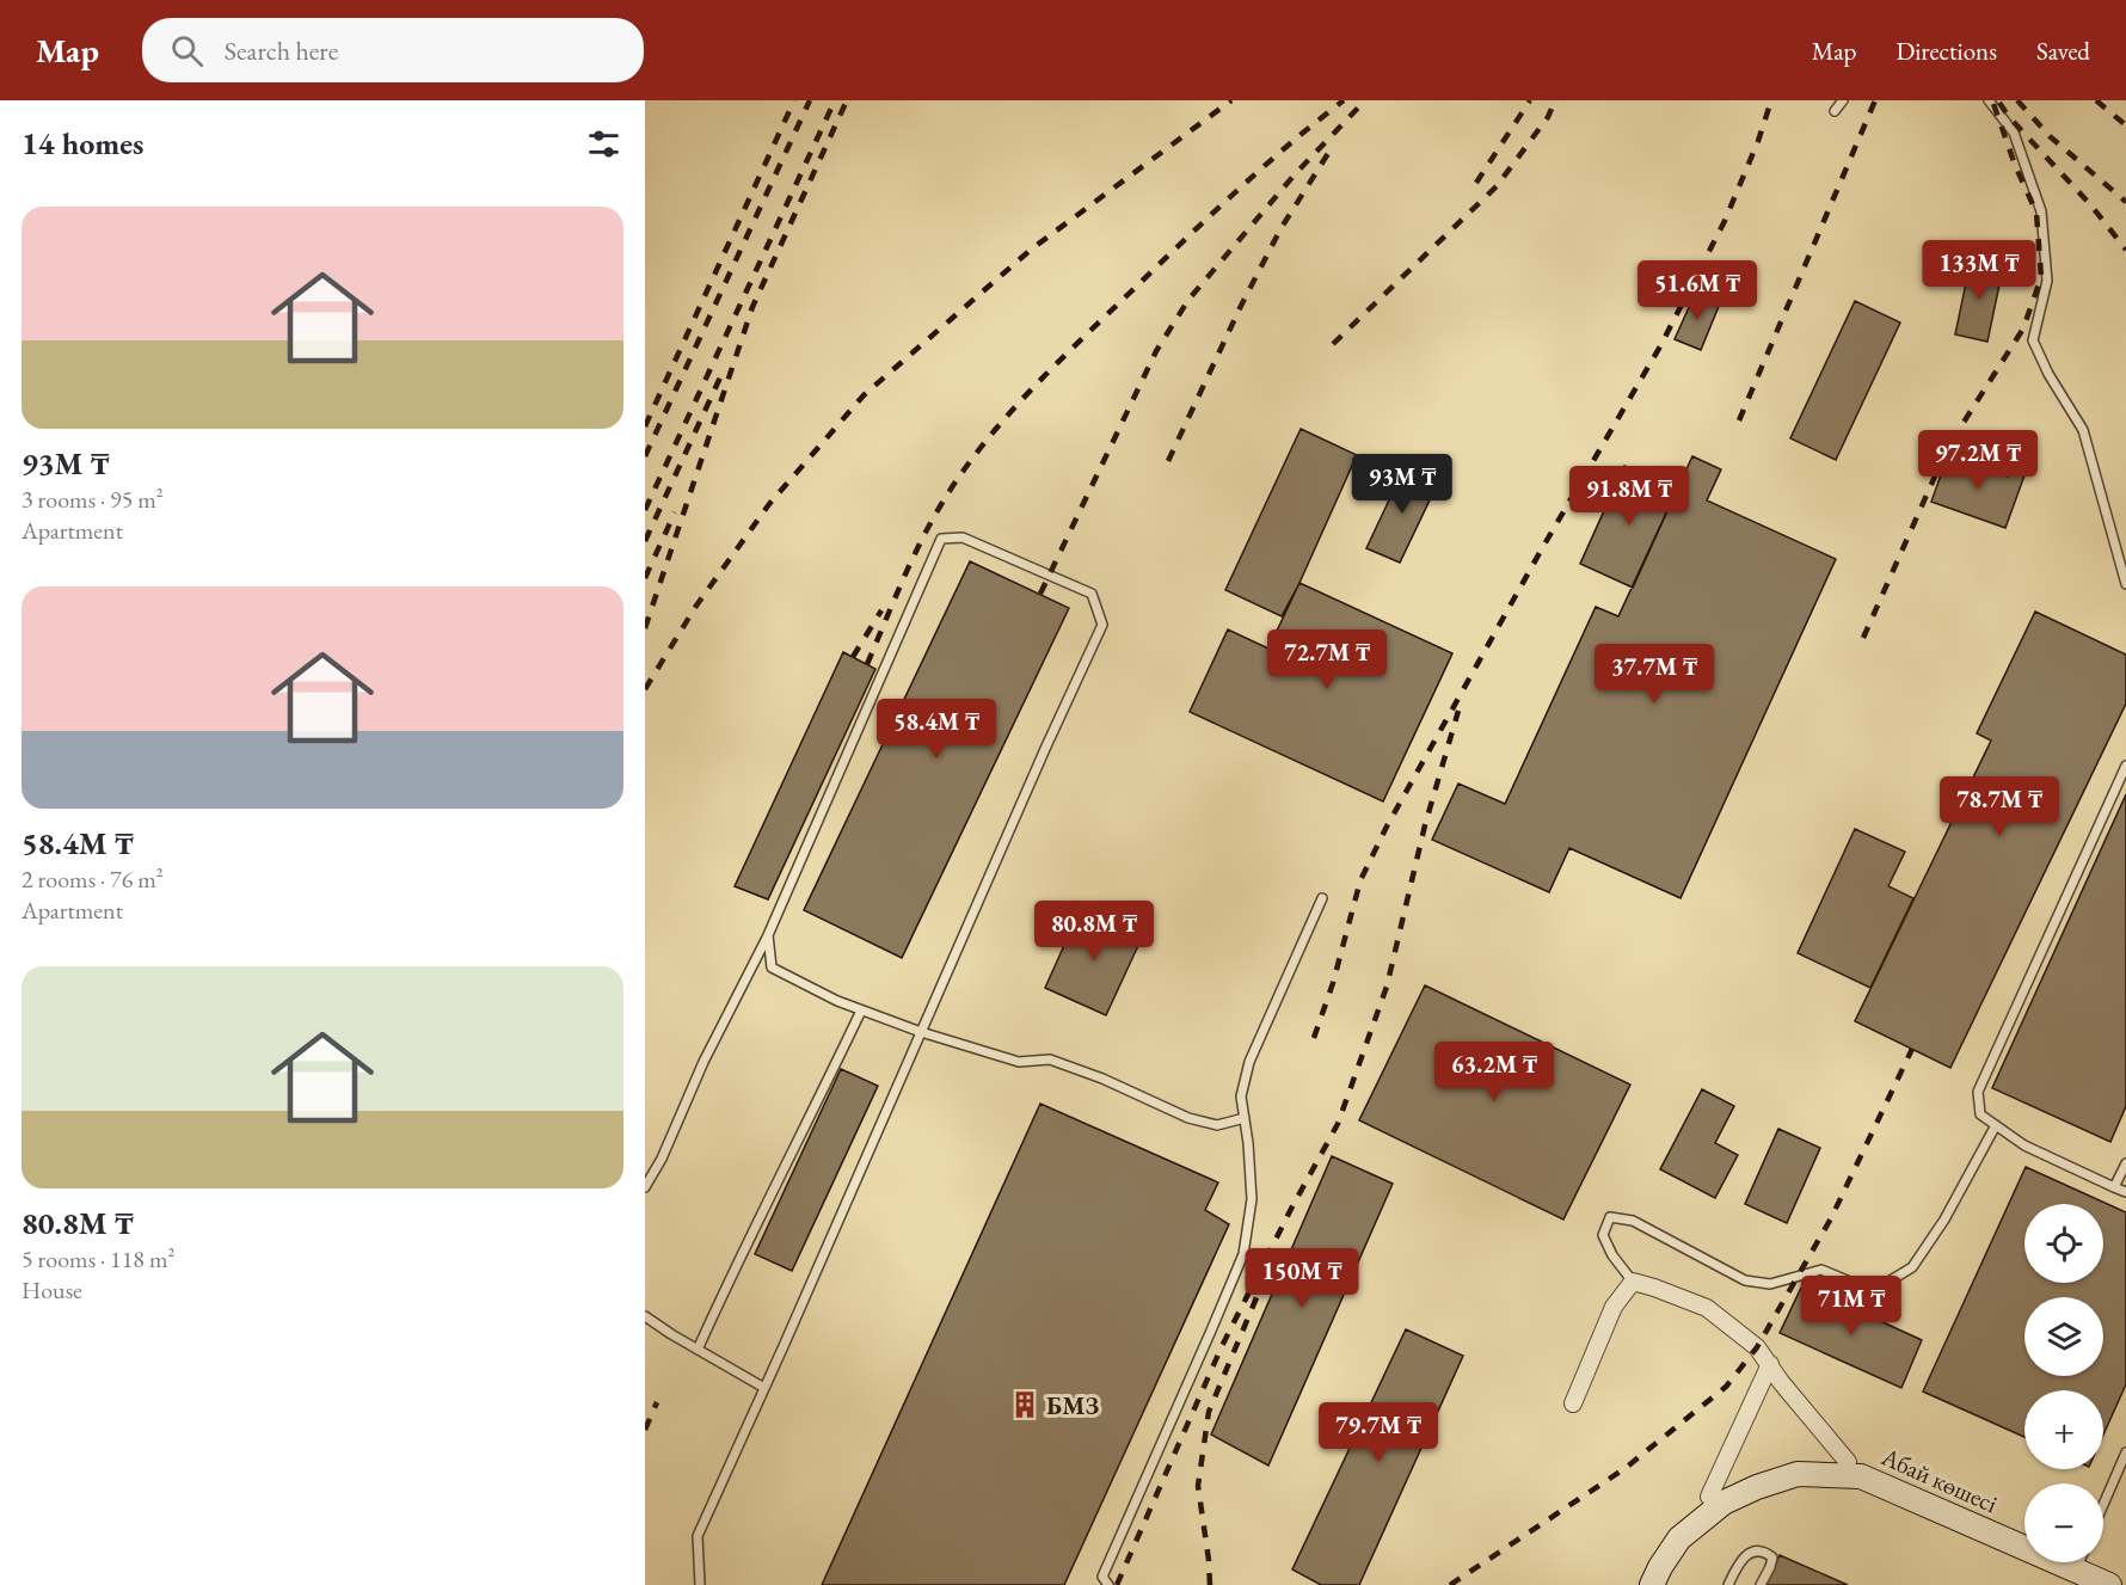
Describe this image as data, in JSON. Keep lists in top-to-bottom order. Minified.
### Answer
{"streets":{"street":["Абай көшесі"]},"places":{"building":["БМЗ"]},"page":{"header":"Map","search":"Search here","nav":["Map","Directions","Saved"],"heading":"14 homes","list":[{"name":"93M ₸","note":"3 rooms · 95 m² · Apartment"},{"name":"58.4M ₸","note":"2 rooms · 76 m² · Apartment"},{"name":"80.8M ₸","note":"5 rooms · 118 m² · House"}],"price":["133M ₸","51.6M ₸","97.2M ₸","93M ₸","91.8M ₸","72.7M ₸","37.7M ₸","58.4M ₸","78.7M ₸","80.8M ₸","63.2M ₸","150M ₸","71M ₸","79.7M ₸"],"map_buttons":["+","−"]}}
